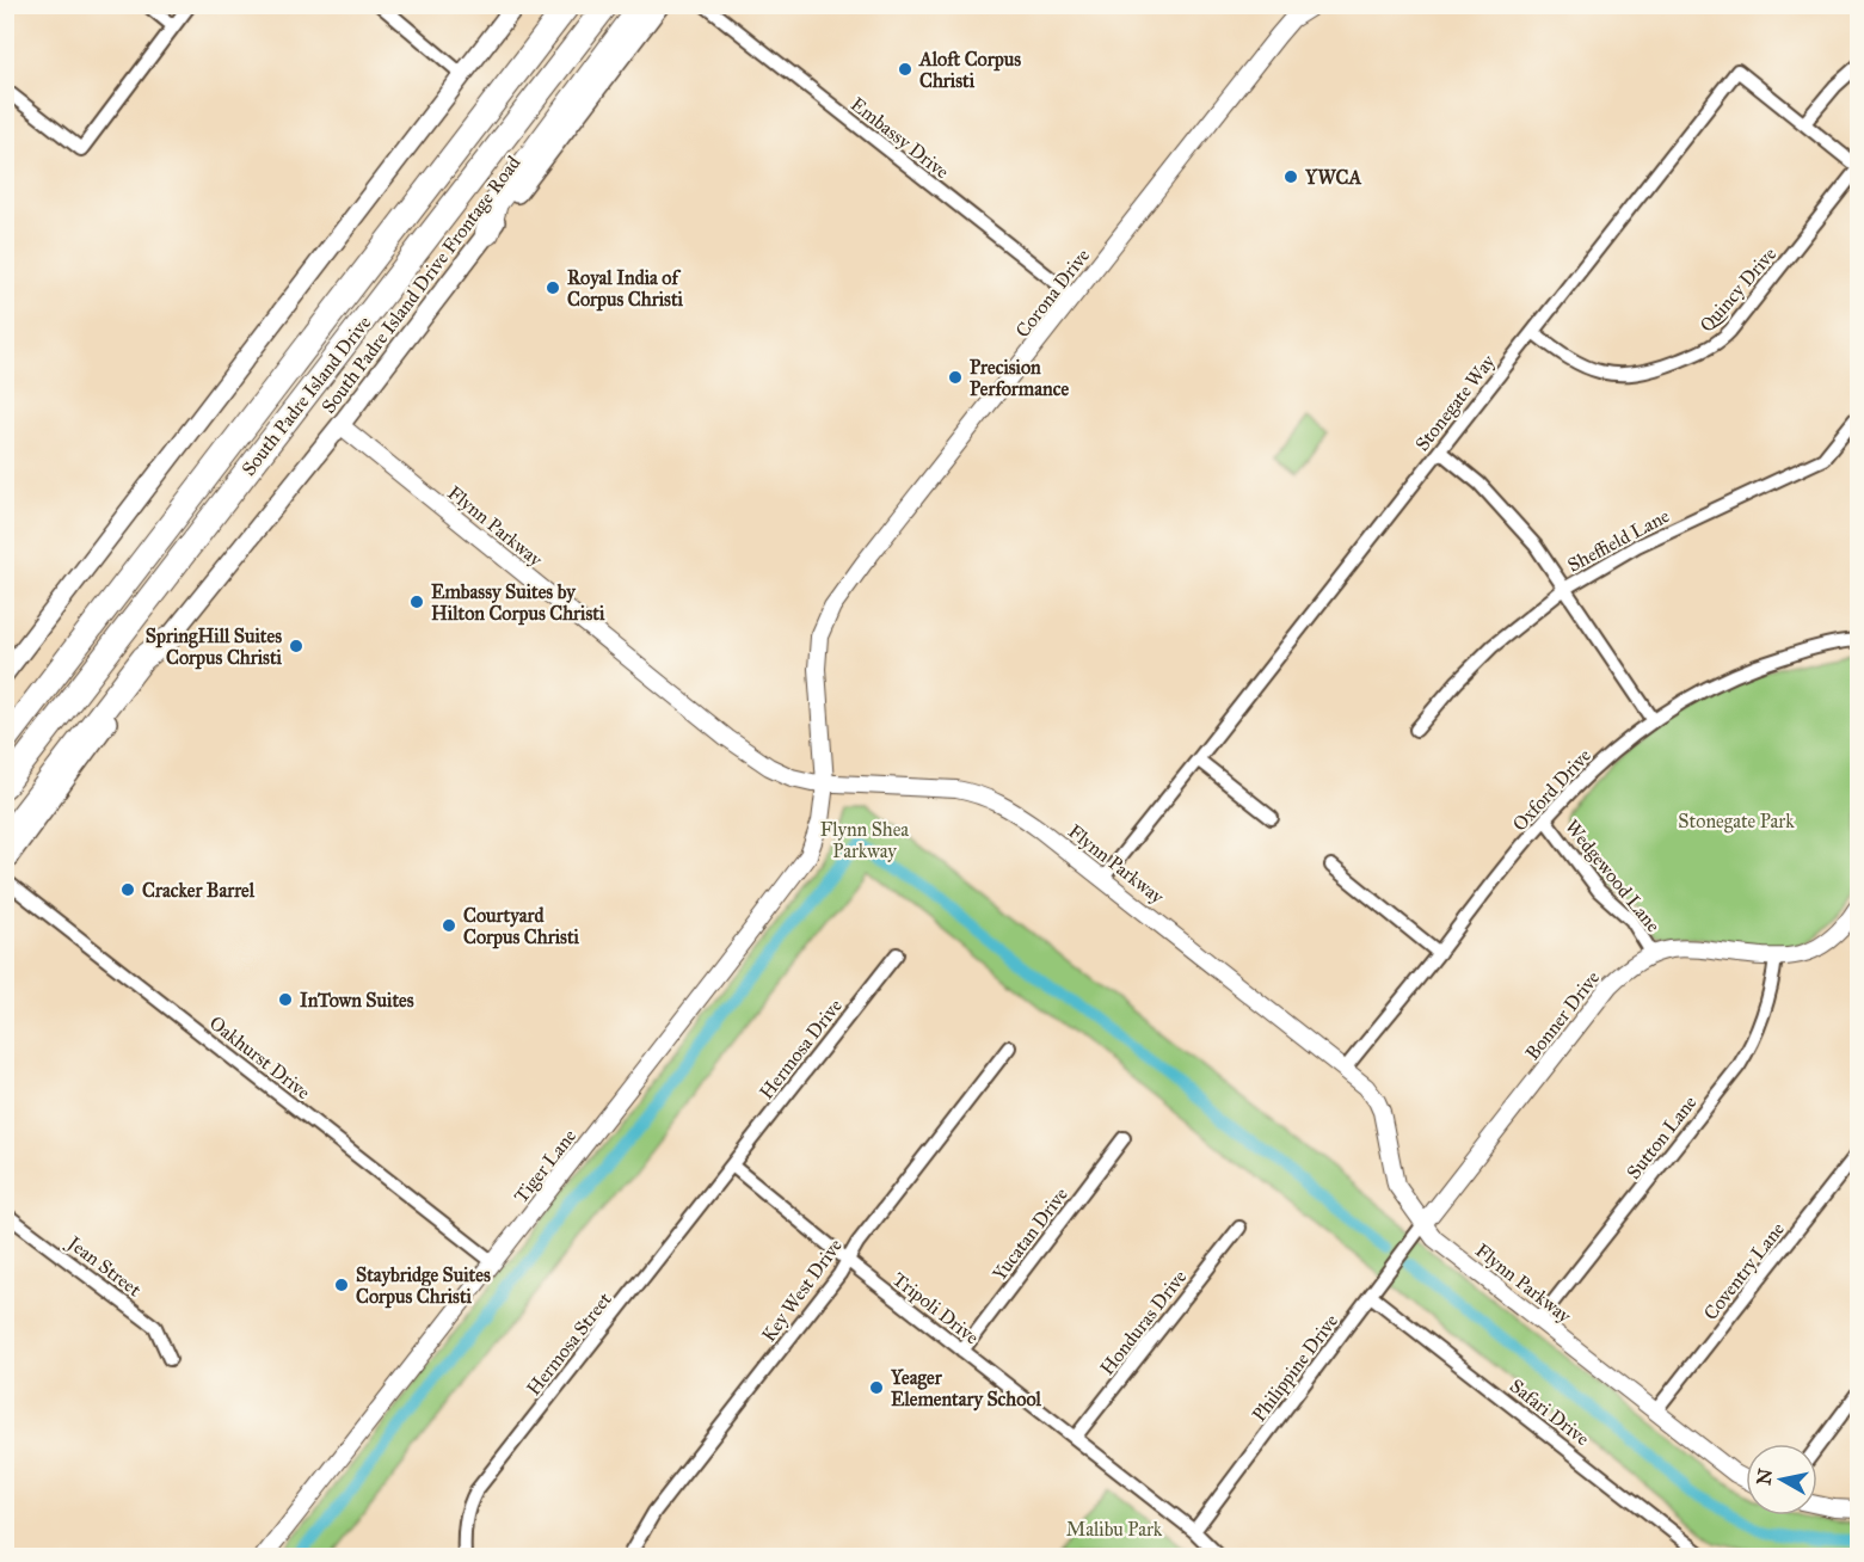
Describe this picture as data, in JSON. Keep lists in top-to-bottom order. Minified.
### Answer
{"streets":{"highway":["South Padre Island Drive"],"main road":["South Padre Island Drive Frontage Road"],"street":["Embassy Drive","Quincy Drive","Corona Drive","Stonegate Way","Flynn Parkway","Sheffield Lane","Oxford Drive","Wedgewood Lane","Bonner Drive","Hermosa Drive","Oakhurst Drive","Sutton Lane","Tiger Lane","Yucatan Drive","Jean Street","Coventry Lane","Key West Drive","Tripoli Drive","Honduras Drive","Hermosa Street","Philippine Drive","Safari Drive"]},"crossings":[["Embassy Drive","Corona Drive"],["South Padre Island Drive Frontage Road","Flynn Parkway"],["Quincy Drive","Stonegate Way"],["Corona Drive","Flynn Parkway"],["Corona Drive","Tiger Lane"],["Stonegate Way","Flynn Parkway"],["Flynn Parkway","Oxford Drive"],["Flynn Parkway","Bonner Drive"],["Flynn Parkway","Sutton Lane"],["Flynn Parkway","Tiger Lane"],["Flynn Parkway","Coventry Lane"],["Flynn Parkway","Philippine Drive"],["Oxford Drive","Wedgewood Lane"],["Wedgewood Lane","Bonner Drive"],["Bonner Drive","Sutton Lane"],["Bonner Drive","Philippine Drive"],["Hermosa Drive","Tripoli Drive"],["Hermosa Drive","Hermosa Street"],["Oakhurst Drive","Tiger Lane"],["Yucatan Drive","Tripoli Drive"],["Key West Drive","Tripoli Drive"],["Tripoli Drive","Honduras Drive"],["Tripoli Drive","Hermosa Street"],["Tripoli Drive","Philippine Drive"],["Philippine Drive","Safari Drive"]],"parks":["Stonegate Park","Flynn Shea Parkway","Malibu Park"],"places":["Aloft Corpus Christi","YWCA","Royal India of Corpus Christi","Precision Performance","Embassy Suites by Hilton Corpus Christi","SpringHill Suites Corpus Christi","Cracker Barrel","Courtyard Corpus Christi","InTown Suites","Staybridge Suites Corpus Christi","Yeager Elementary School"],"north":"left"}
